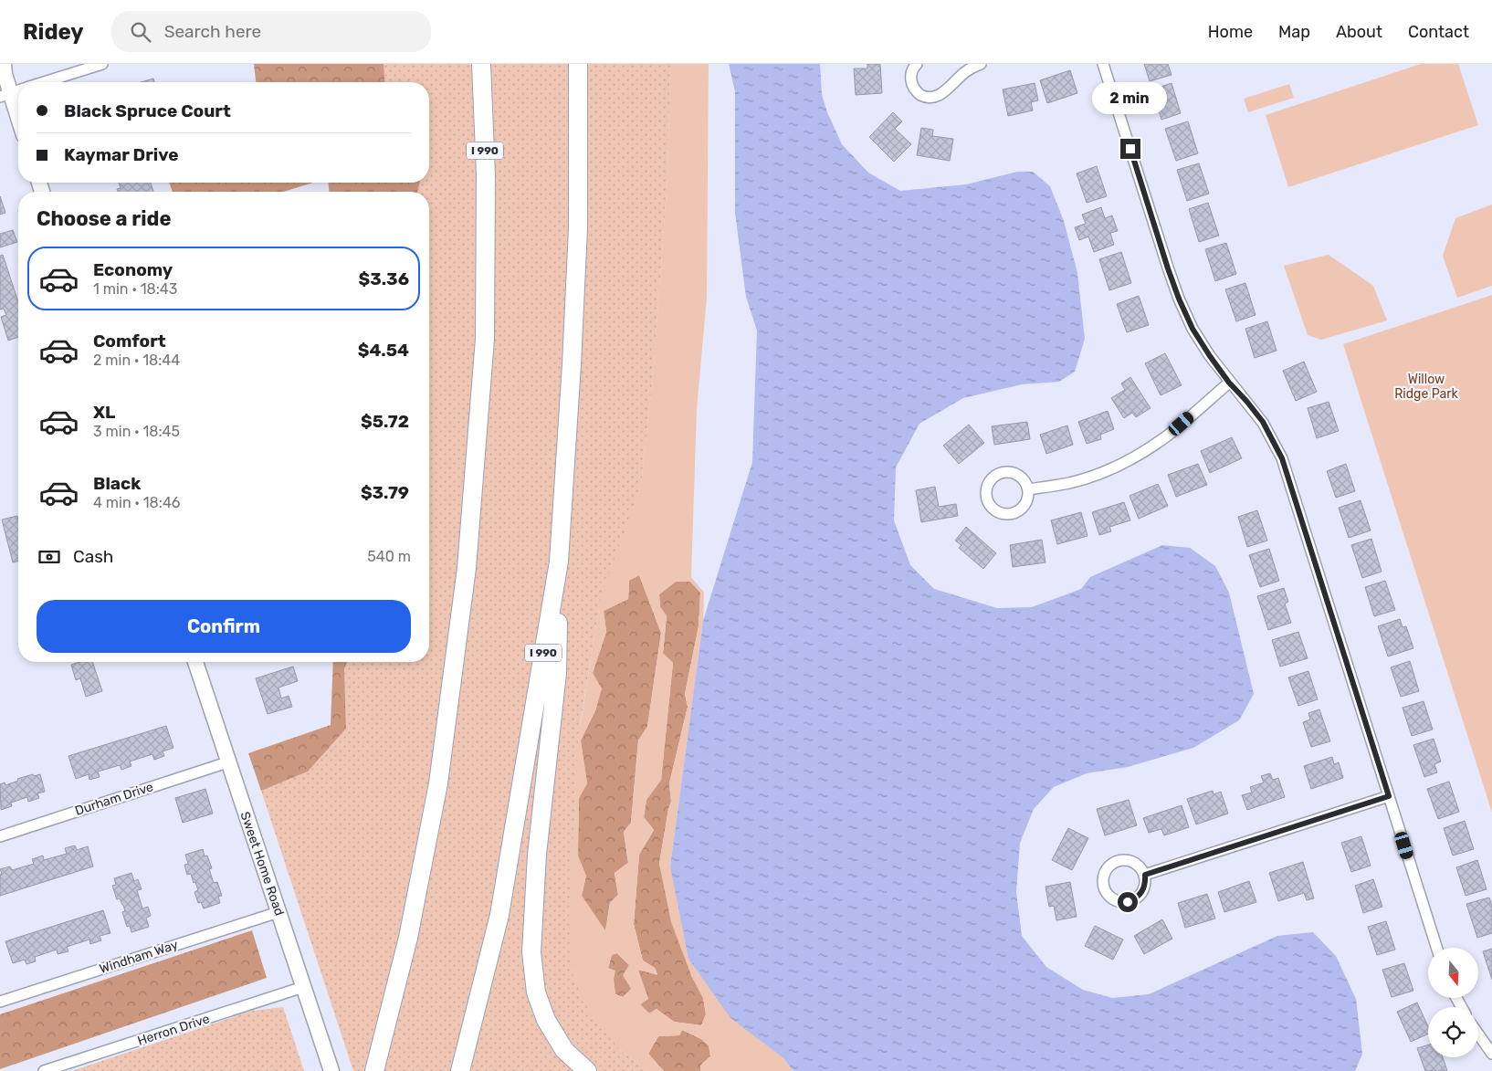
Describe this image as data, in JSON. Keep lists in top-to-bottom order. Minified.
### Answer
{"streets":{"highway":["I 990"],"main road":["Sweet Home Road"],"street":["Durham Drive","Windham Way","Herron Drive"]},"crossings":[["Durham Drive","Sweet Home Road"],["Sweet Home Road","Windham Way"],["Sweet Home Road","Herron Drive"]],"parks":["Willow Ridge Park"],"north":"bottom","page":{"header":"Ridey","search":"Search here","nav":["Home","Map","About","Contact"],"bubble":"2 min","banner":["Black Spruce Court","Kaymar Drive"],"heading":"Choose a ride","list":[{"name":"Economy","note":"1 min · 18:43","value":"$3.36"},{"name":"Comfort","note":"2 min · 18:44","value":"$4.54"},{"name":"XL","note":"3 min · 18:45","value":"$5.72"},{"name":"Black","note":"4 min · 18:46","value":"$3.79"}],"pay":["Cash","540 m"],"buttons":"Confirm"}}
